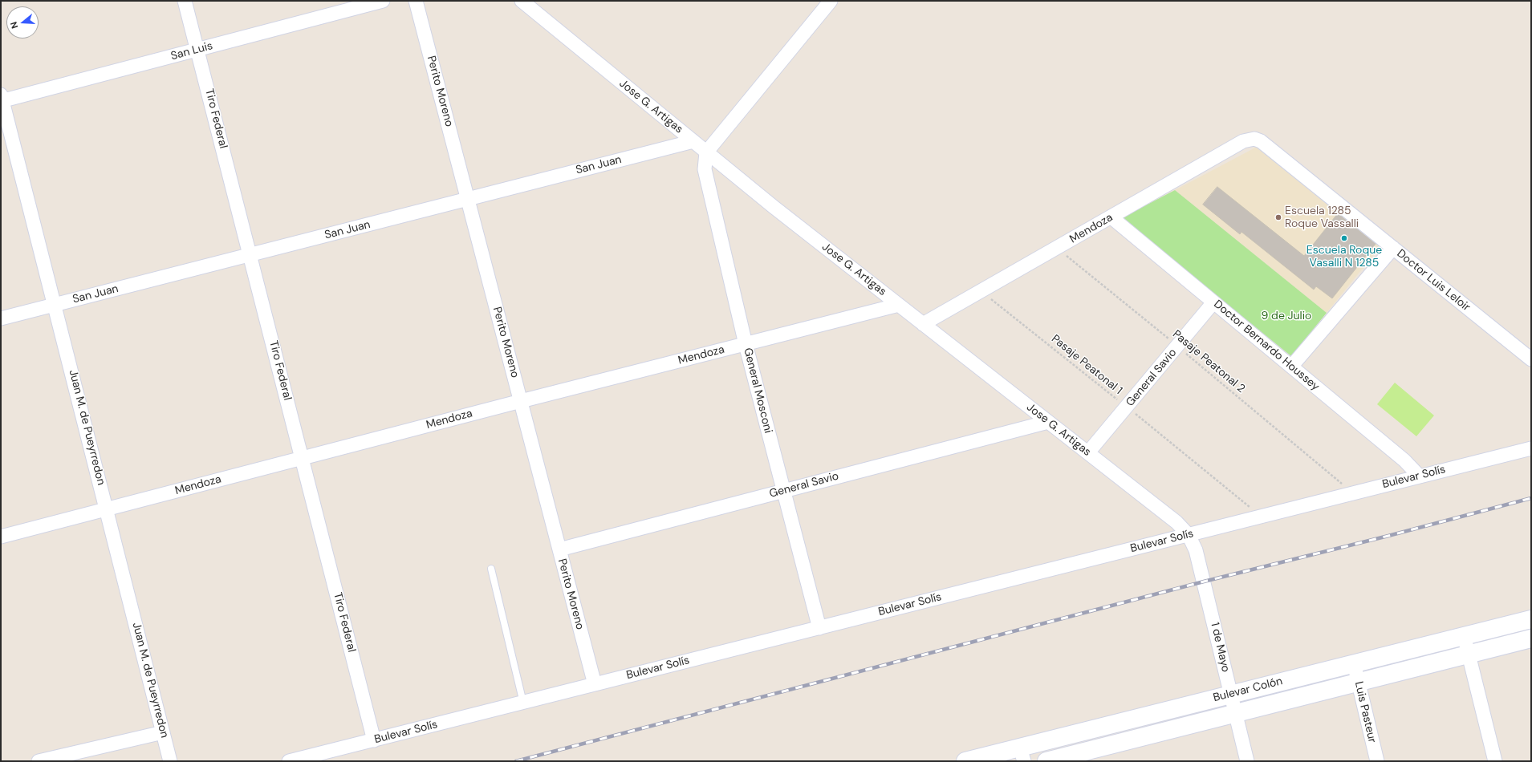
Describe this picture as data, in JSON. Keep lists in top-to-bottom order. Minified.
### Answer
{"streets":{"main road":["Bulevar Colón"],"street":["San Luis","Perito Moreno","Jose G. Artigas","Tiro Federal","San Juan","Mendoza","Doctor Luis Leloir","Doctor Bernardo Houssey","General Savio","General Mosconi","Juan M. de Pueyrredon","Bulevar Solís","1 de Mayo","Luis Pasteur"],"path":["Pasaje Peatonal 2","Pasaje Peatonal 1"]},"crossings":[["San Luis","Tiro Federal"],["San Luis","Juan M. de Pueyrredon"],["Perito Moreno","San Juan"],["Perito Moreno","Mendoza"],["Perito Moreno","General Savio"],["Perito Moreno","Bulevar Solís"],["Jose G. Artigas","San Juan"],["Jose G. Artigas","Mendoza"],["Jose G. Artigas","General Savio"],["Jose G. Artigas","General Mosconi"],["Jose G. Artigas","Bulevar Solís"],["Jose G. Artigas","1 de Mayo"],["Tiro Federal","San Juan"],["Tiro Federal","Mendoza"],["Tiro Federal","Bulevar Solís"],["San Juan","Juan M. de Pueyrredon"],["Mendoza","Doctor Luis Leloir"],["Mendoza","Doctor Bernardo Houssey"],["Mendoza","General Mosconi"],["Mendoza","Juan M. de Pueyrredon"],["Doctor Bernardo Houssey","General Savio"],["Doctor Bernardo Houssey","Bulevar Solís"],["Pasaje Peatonal 2","General Savio"],["Pasaje Peatonal 1","General Savio"],["General Savio","General Mosconi"],["General Mosconi","Bulevar Solís"],["Bulevar Solís","1 de Mayo"],["1 de Mayo","Bulevar Colón"],["Bulevar Colón","Luis Pasteur"]],"parks":["9 de Julio"],"places":["Escuela 1285 Roque Vassalli","Escuela Roque Vasalli N 1285"],"north":"left"}
